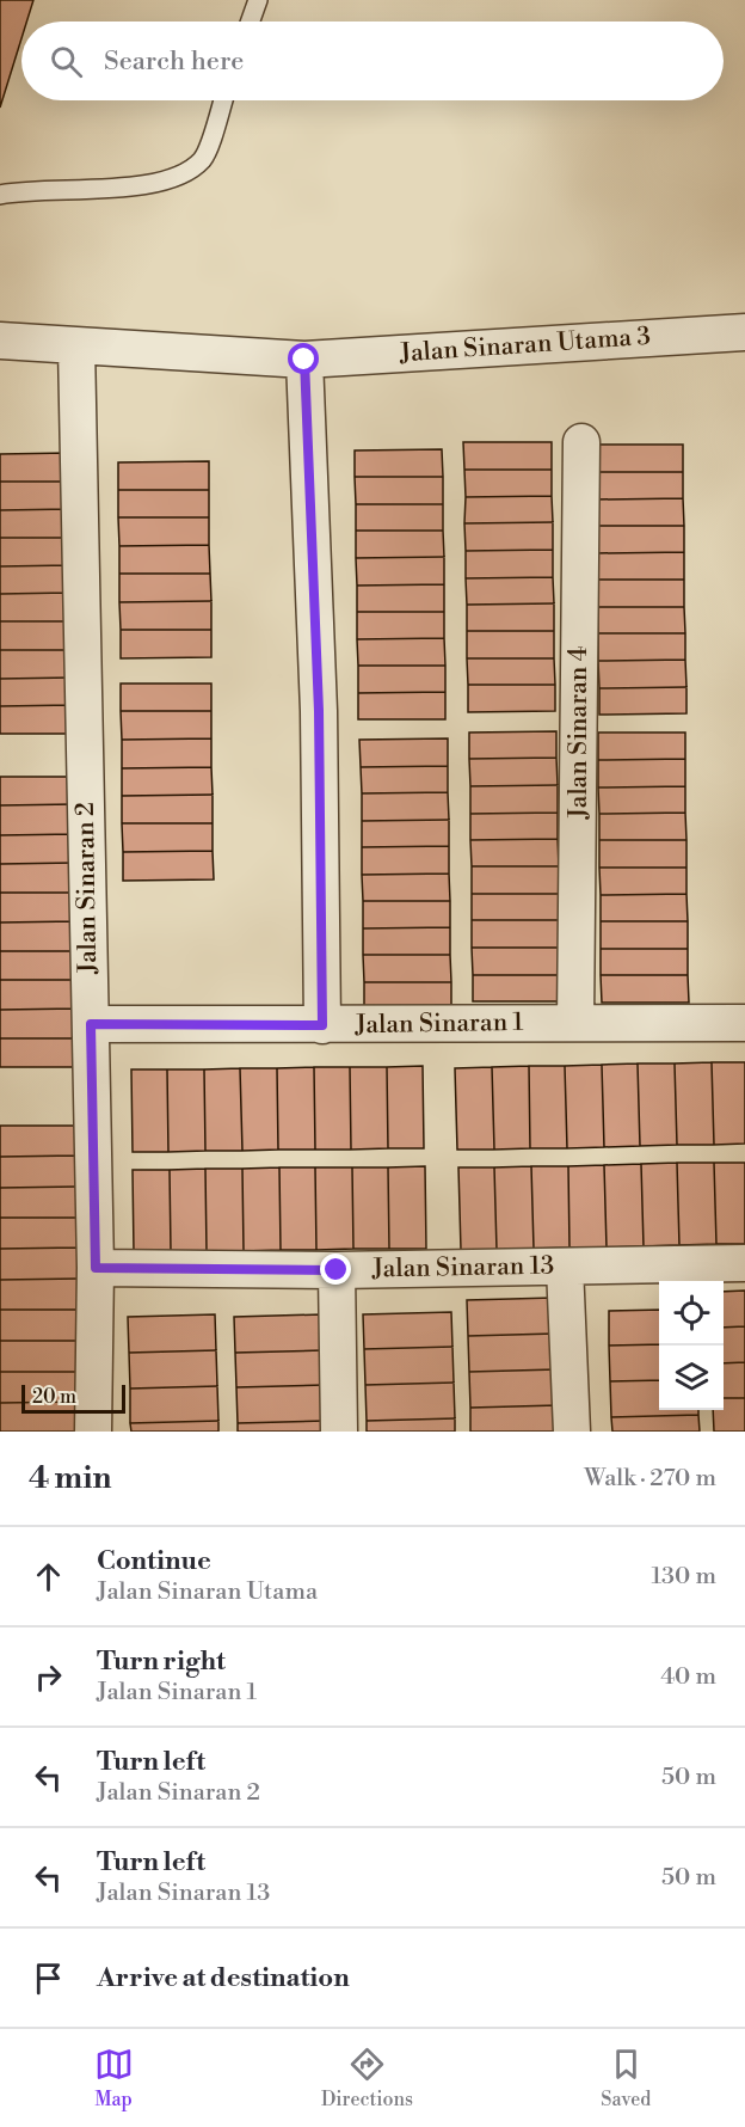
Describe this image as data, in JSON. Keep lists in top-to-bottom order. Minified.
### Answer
{"streets":{"street":["Jalan Sinaran Utama 3","Jalan Sinaran 4","Jalan Sinaran 2","Jalan Sinaran 1","Jalan Sinaran 13"]},"crossings":[["Jalan Sinaran Utama 3","Jalan Sinaran 2"],["Jalan Sinaran 4","Jalan Sinaran 1"],["Jalan Sinaran 2","Jalan Sinaran 1"],["Jalan Sinaran 2","Jalan Sinaran 13"]],"scale_bar":"20 m","page":{"search":"Search here","scale":"20 m","heading":["4 min","Walk · 270 m"],"list":[["Continue","Jalan Sinaran Utama","130 m"],["Turn right","Jalan Sinaran 1","40 m"],["Turn left","Jalan Sinaran 2","50 m"],["Turn left","Jalan Sinaran 13","50 m"],"Arrive at destination"],"nav":["Map","Directions","Saved"]}}
